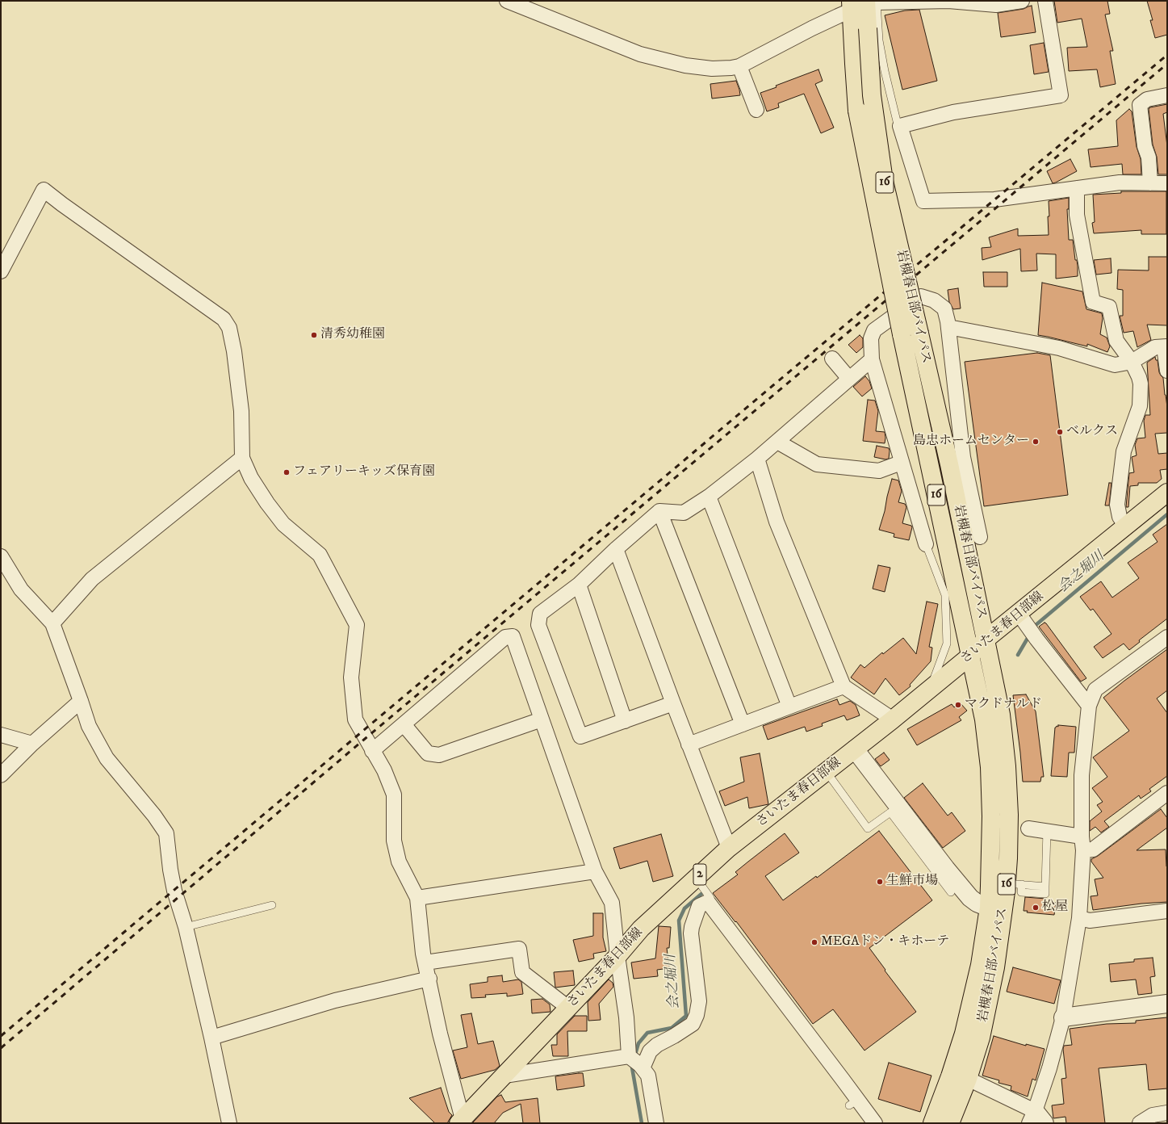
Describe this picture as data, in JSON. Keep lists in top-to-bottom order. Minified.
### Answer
{"streets":{"main road":["16","岩槻春日部バイパス","さいたま春日部線","2"]},"crossings":[["岩槻春日部バイパス","さいたま春日部線"]],"water":["会之堀川"],"places":["清秀幼稚園","ベルクス","島忠ホームセンター","フェアリーキッズ保育園","マクドナルド","生鮮市場","松屋","MEGAドン・キホーテ"]}
